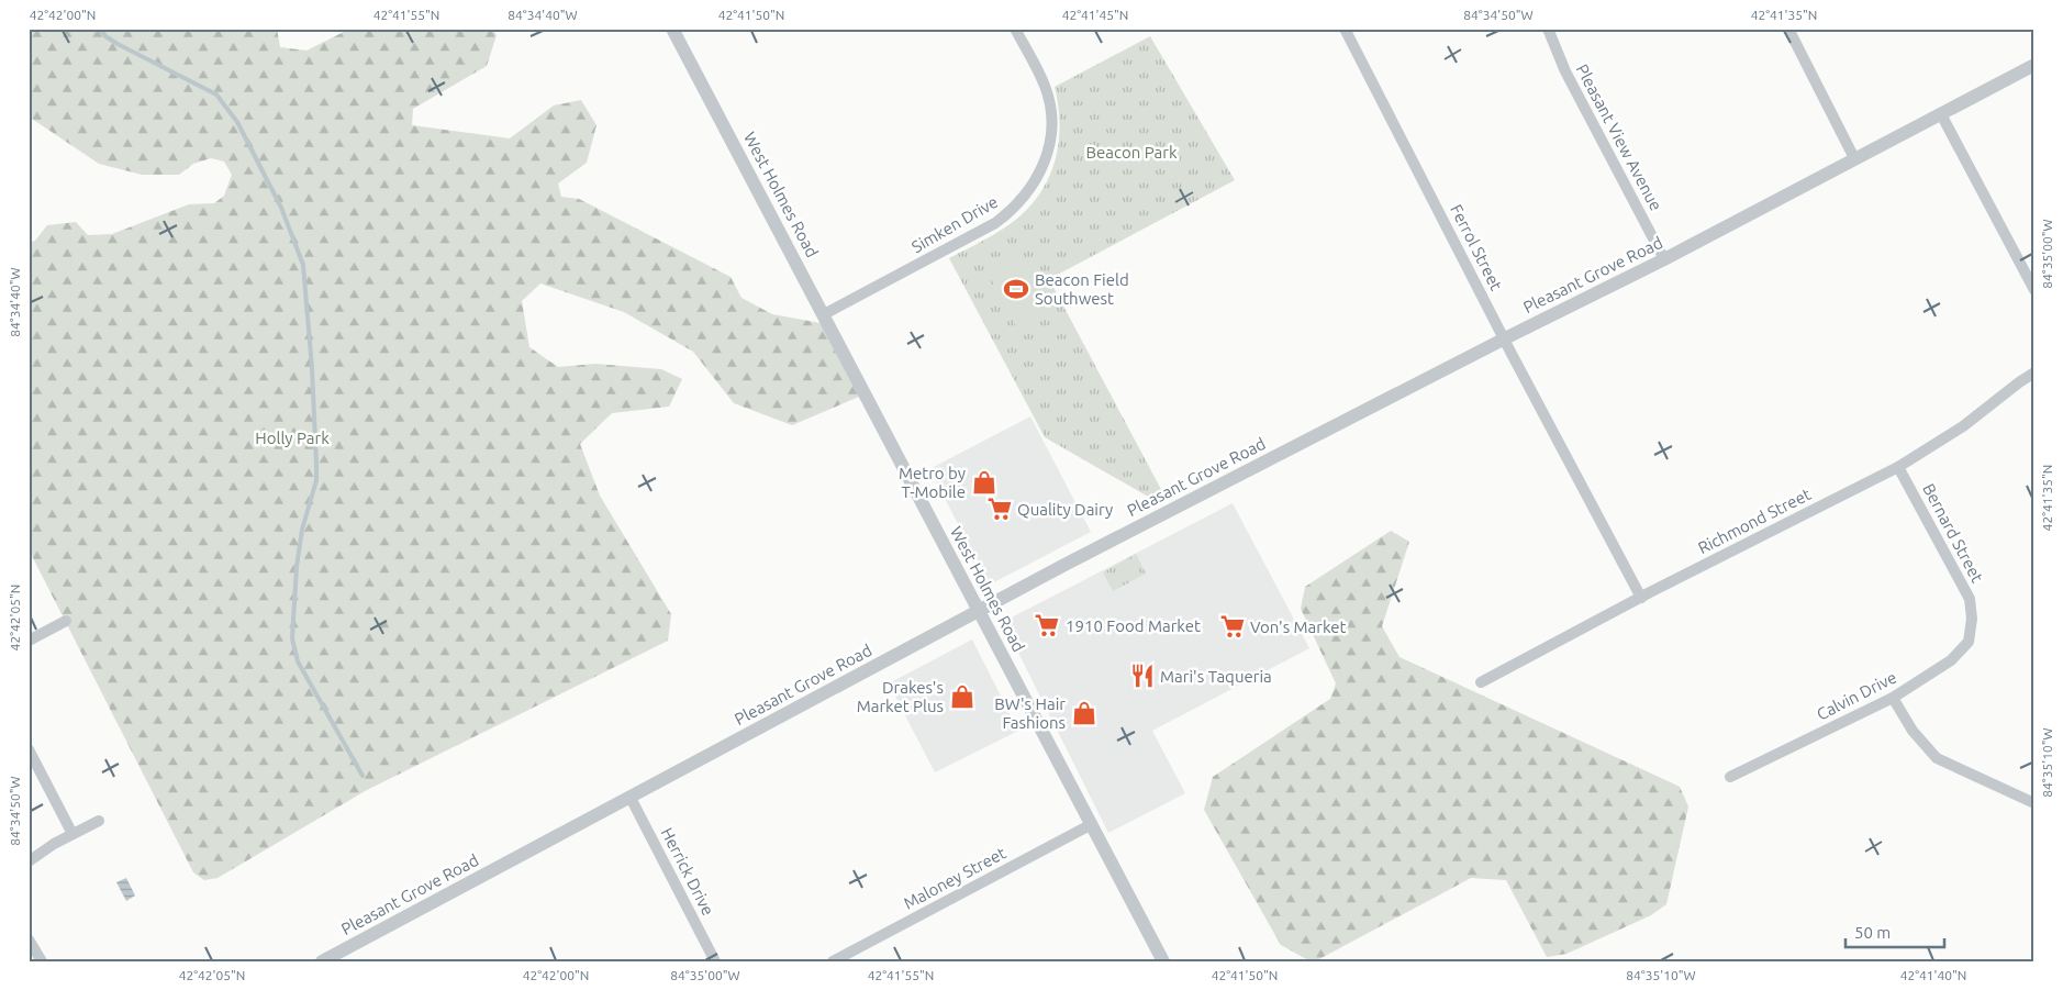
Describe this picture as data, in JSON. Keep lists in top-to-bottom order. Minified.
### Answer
{"streets":{"street":["Pleasant View Avenue","West Holmes Road","Simken Drive","Ferrol Street","Pleasant Grove Road","Richmond Street","Bernard Street","Calvin Drive","Herrick Drive","Maloney Street"]},"crossings":[["Pleasant View Avenue","Pleasant Grove Road"],["West Holmes Road","Simken Drive"],["West Holmes Road","Pleasant Grove Road"],["West Holmes Road","Maloney Street"],["Ferrol Street","Pleasant Grove Road"],["Ferrol Street","Richmond Street"],["Pleasant Grove Road","Herrick Drive"],["Richmond Street","Bernard Street"],["Bernard Street","Calvin Drive"]],"parks":["Beacon Park","Holly Park"],"places":{"sports":["Beacon Field Southwest"],"shop":["Metro by T-Mobile","Drakes's Market Plus","BW's Hair Fashions"],"supermarket":["Quality Dairy","1910 Food Market","Von's Market"],"restaurant":["Mari's Taqueria"]},"scale_bar":"50 m","coordinates":["42°42'00\"N","42°41'55\"N","84°34'40\"W","42°41'50\"N","42°41'45\"N","84°34'50\"W","42°41'35\"N","84°35'00\"W","42°42'05\"N","84°35'10\"W","42°41'40\"N"]}
